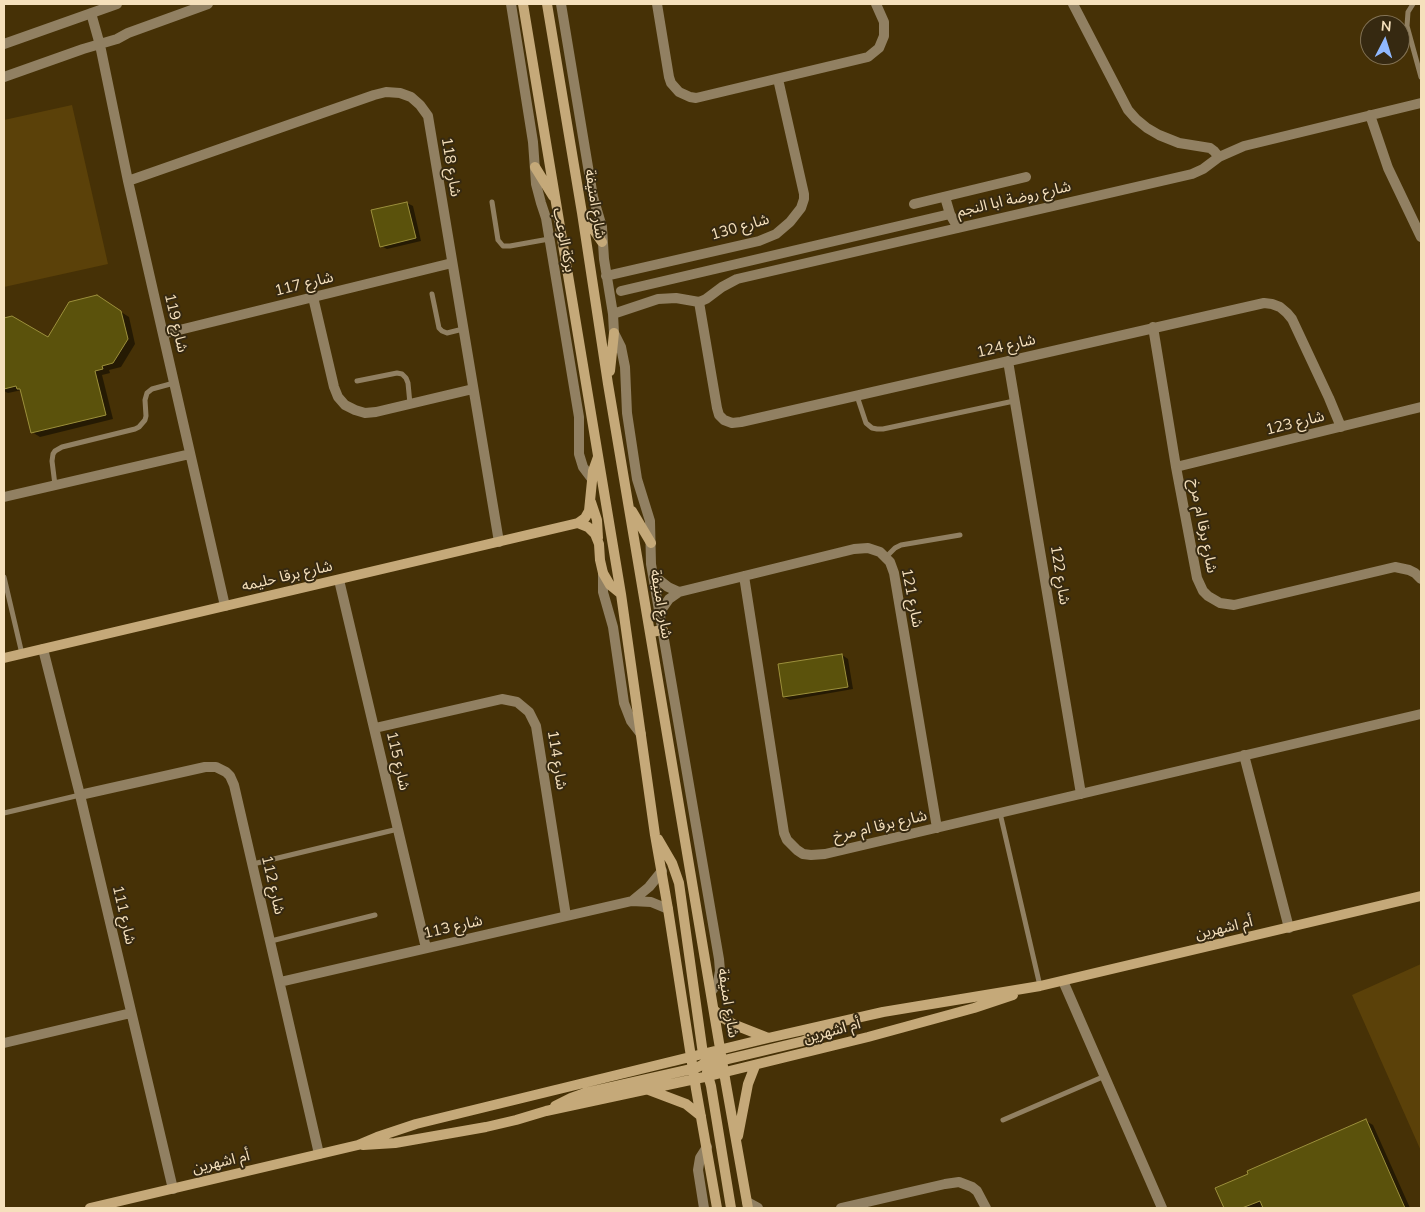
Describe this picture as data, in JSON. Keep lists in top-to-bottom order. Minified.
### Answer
{"streets":{"street":["شارع 118","شارع روضة ابا النجم","شارع امنيفة","شارع 130","بركة الوعب","شارع 117","شارع 119","شارع 124","شارع 123","شارع برقا ام مرخ","شارع 122","شارع برقا حليمه","شارع 121","شارع 114","شارع 115","شارع 112","شارع 111","شارع 113","أم اشهرين"]},"crossings":[["شارع 118","شارع 117"],["شارع 118","شارع 119"],["شارع 118","شارع برقا حليمه"],["شارع روضة ابا النجم","شارع 124"],["شارع امنيفة","أم اشهرين"],["شارع 117","شارع 119"],["شارع 119","شارع برقا حليمه"],["شارع 124","شارع 123"],["شارع 124","شارع برقا ام مرخ"],["شارع 124","شارع 122"],["شارع 123","شارع برقا ام مرخ"],["شارع برقا ام مرخ","شارع 122"],["شارع برقا ام مرخ","شارع 121"],["شارع برقا حليمه","شارع 115"],["شارع برقا حليمه","شارع 111"],["شارع 114","شارع 115"],["شارع 114","شارع 113"],["شارع 115","شارع 113"],["شارع 112","شارع 111"],["شارع 112","شارع 113"],["شارع 112","أم اشهرين"],["شارع 111","أم اشهرين"]],"north":"top"}
